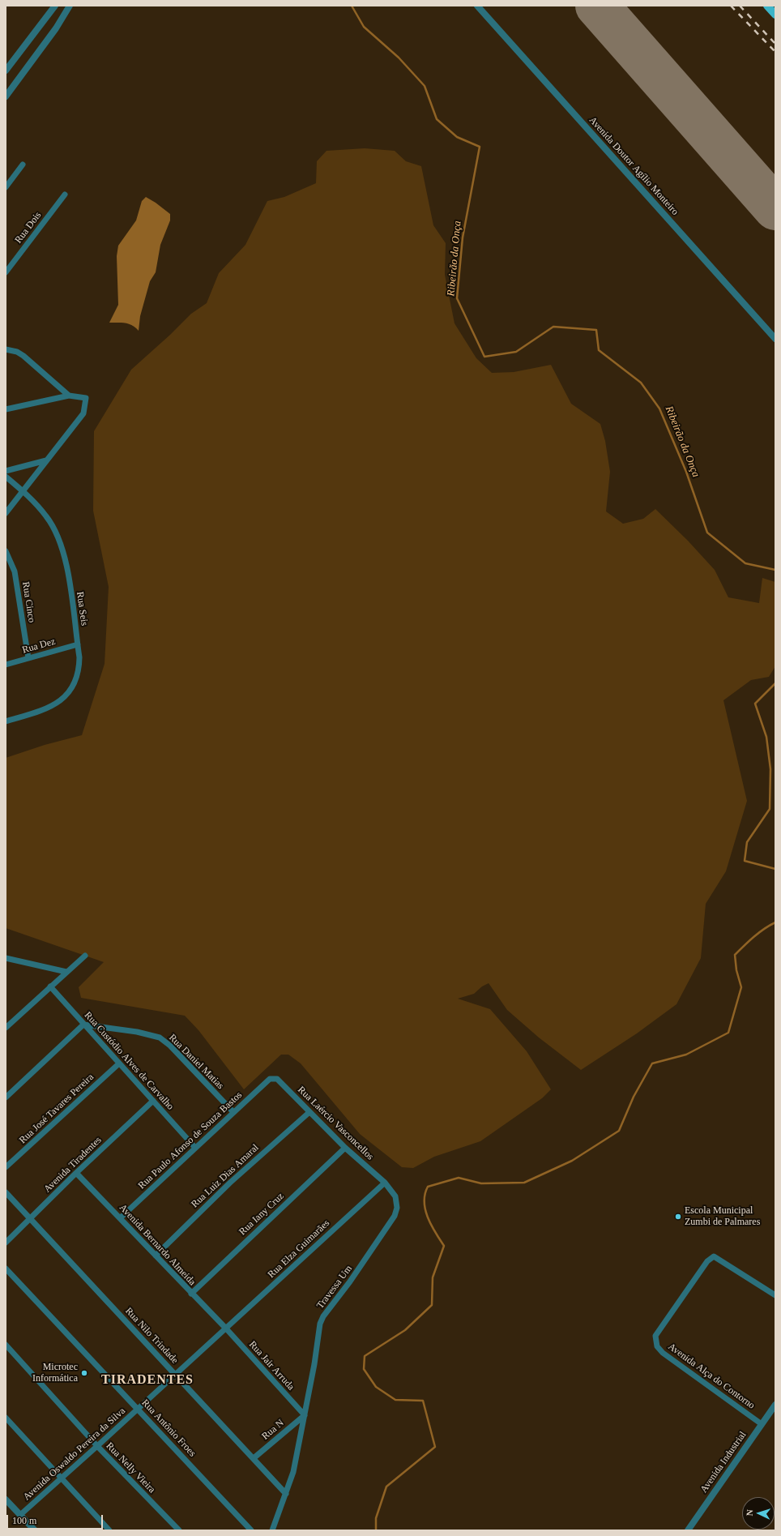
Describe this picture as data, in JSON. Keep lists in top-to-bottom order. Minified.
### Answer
{"streets":{"street":["Avenida Doutor Agílio Monteiro","Rua Dois","Rua Cinco","Rua Seis","Rua Dez","Rua Custódio Alves de Carvalho","Rua Daniel Matias","Rua José Tavares Pereira","Rua Laércio Vasconcellos","Rua Paulo Afonso de Souza Bastos","Avenida Tiradentes","Rua Luiz Dias Amaral","Rua Iany Cruz","Avenida Bernardo Almeida","Rua Elza Guimarães","Travessa Um","Rua Nilo Trindade","Rua Jair Arruda","Avenida Alça do Contorno","Rua Antônio Froes","Rua N","Avenida Oswaldo Pereira da Silva","Avenida Industrial","Rua Nelly Vieira"]},"crossings":[["Rua Cinco","Rua Dez"],["Rua Seis","Rua Dez"],["Rua Custódio Alves de Carvalho","Rua Daniel Matias"],["Rua Custódio Alves de Carvalho","Rua José Tavares Pereira"],["Rua Custódio Alves de Carvalho","Rua Paulo Afonso de Souza Bastos"],["Rua Custódio Alves de Carvalho","Avenida Tiradentes"],["Rua Daniel Matias","Rua Paulo Afonso de Souza Bastos"],["Rua Laércio Vasconcellos","Rua Paulo Afonso de Souza Bastos"],["Rua Laércio Vasconcellos","Rua Luiz Dias Amaral"],["Rua Laércio Vasconcellos","Rua Iany Cruz"],["Rua Laércio Vasconcellos","Rua Elza Guimarães"],["Rua Laércio Vasconcellos","Travessa Um"],["Rua Paulo Afonso de Souza Bastos","Avenida Bernardo Almeida"],["Avenida Tiradentes","Avenida Bernardo Almeida"],["Avenida Tiradentes","Rua Nilo Trindade"],["Rua Luiz Dias Amaral","Avenida Bernardo Almeida"],["Rua Iany Cruz","Avenida Bernardo Almeida"],["Avenida Bernardo Almeida","Rua Elza Guimarães"],["Avenida Bernardo Almeida","Rua Jair Arruda"],["Avenida Bernardo Almeida","Avenida Oswaldo Pereira da Silva"],["Rua Elza Guimarães","Travessa Um"],["Rua Elza Guimarães","Rua Jair Arruda"],["Rua Elza Guimarães","Avenida Oswaldo Pereira da Silva"],["Travessa Um","Rua Nilo Trindade"],["Travessa Um","Rua Jair Arruda"],["Travessa Um","Rua N"],["Rua Nilo Trindade","Rua N"],["Rua Nilo Trindade","Avenida Oswaldo Pereira da Silva"],["Rua Jair Arruda","Rua N"],["Rua Jair Arruda","Avenida Oswaldo Pereira da Silva"],["Avenida Alça do Contorno","Avenida Industrial"],["Rua Antônio Froes","Avenida Oswaldo Pereira da Silva"],["Avenida Oswaldo Pereira da Silva","Rua Nelly Vieira"]],"districts":["TIRADENTES"],"water":["Ribeirão da Onça"],"places":["Escola Municipal Zumbi de Palmares","Microtec Informática"],"scale_bar":"100 m","north":"left"}
